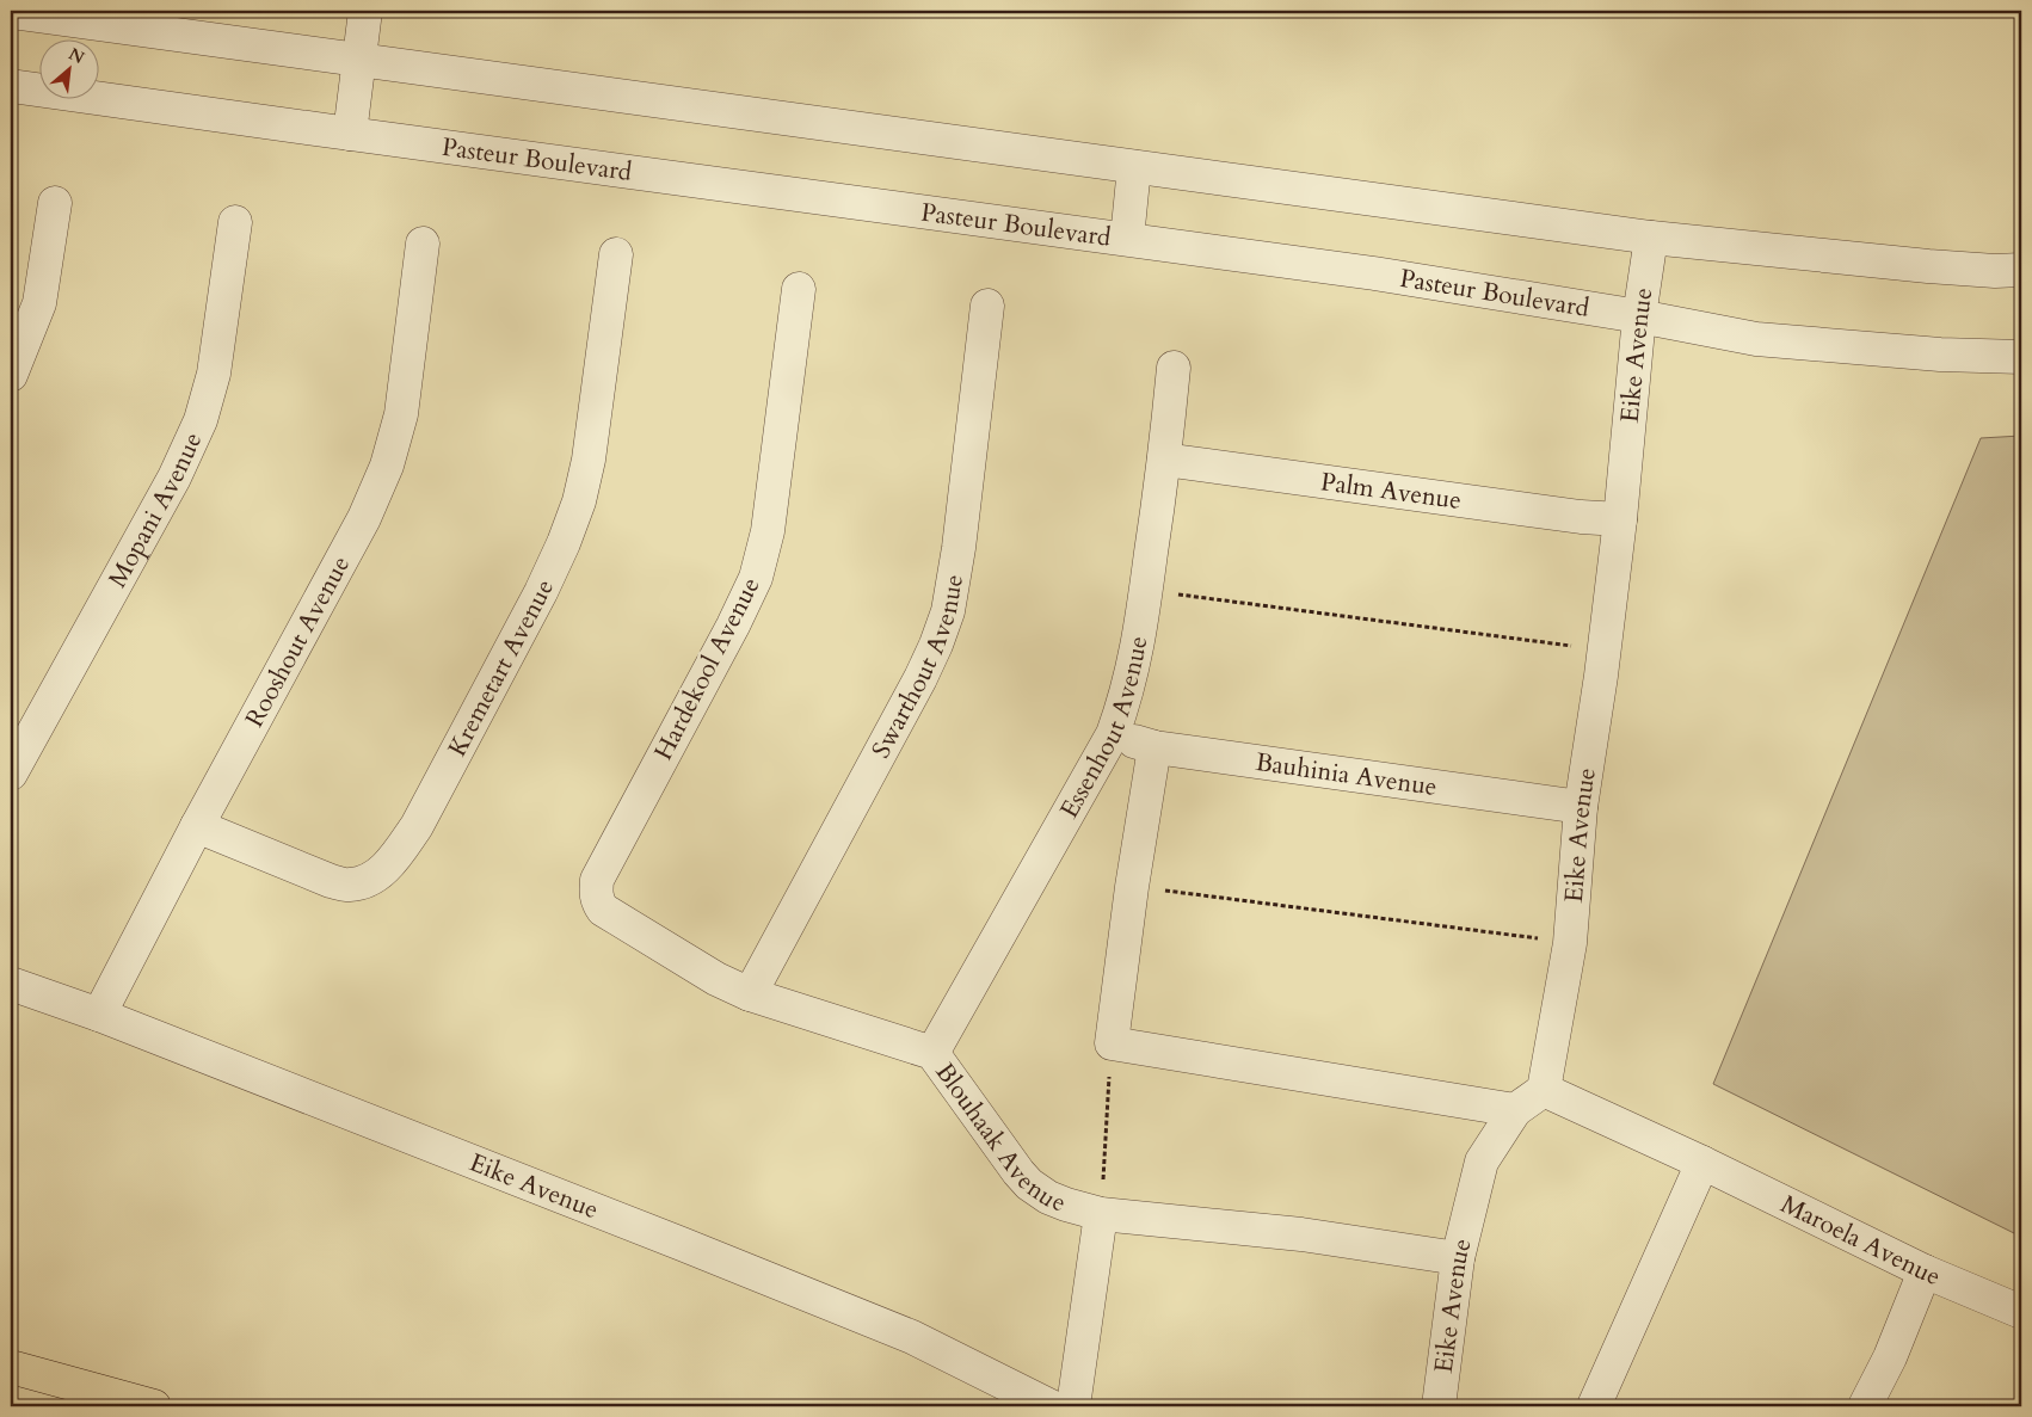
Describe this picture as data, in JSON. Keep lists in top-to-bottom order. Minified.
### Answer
{"streets":{"street":["Pasteur Boulevard","Eike Avenue","Palm Avenue","Mopani Avenue","Rooshout Avenue","Swarthout Avenue","Kremetart Avenue","Hardekool Avenue","Essenhout Avenue","Bauhinia Avenue","Blouhaak Avenue","Maroela Avenue"]},"crossings":[["Pasteur Boulevard","Eike Avenue"],["Eike Avenue","Palm Avenue"],["Eike Avenue","Rooshout Avenue"],["Eike Avenue","Bauhinia Avenue"],["Eike Avenue","Blouhaak Avenue"],["Eike Avenue","Maroela Avenue"],["Palm Avenue","Essenhout Avenue"],["Rooshout Avenue","Kremetart Avenue"],["Swarthout Avenue","Blouhaak Avenue"],["Hardekool Avenue","Blouhaak Avenue"],["Essenhout Avenue","Bauhinia Avenue"],["Essenhout Avenue","Blouhaak Avenue"]],"north":"top right"}
